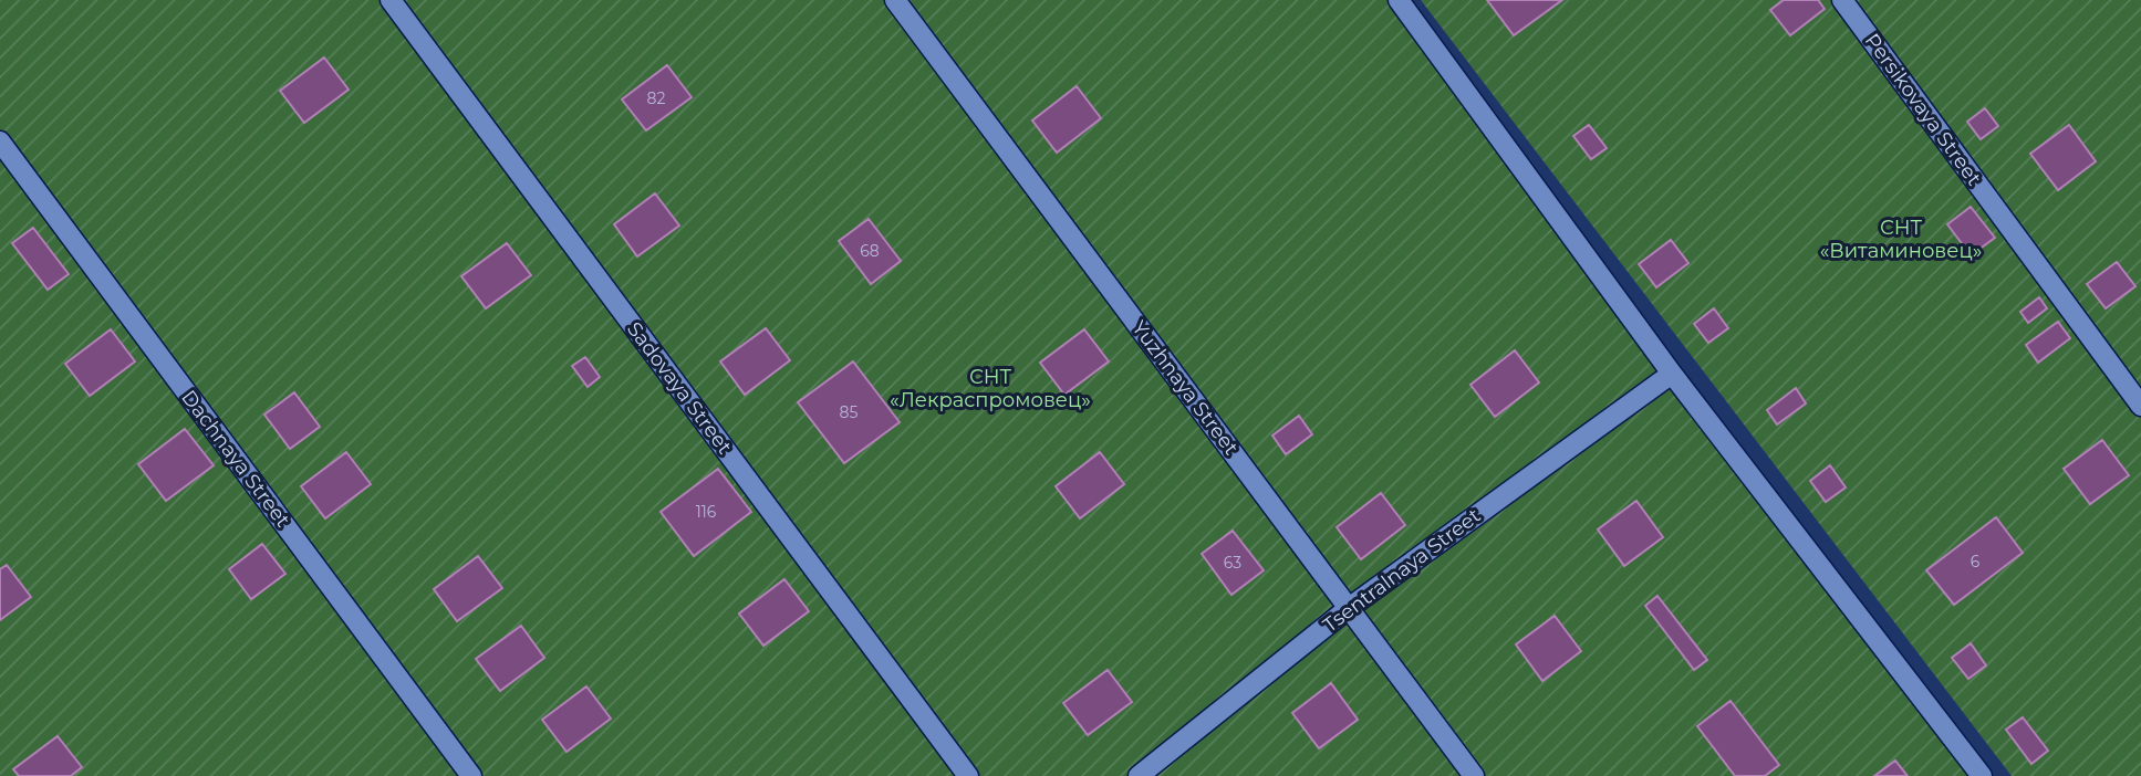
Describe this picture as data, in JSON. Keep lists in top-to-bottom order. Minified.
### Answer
{"streets":{"street":["Persikovaya Street","Sadovaya Street","Yuzhnaya Street","Dachnaya Street","Tsentralnaya Street"]},"crossings":[["Yuzhnaya Street","Tsentralnaya Street"]],"parks":["СНТ «Витаминовец»","СНТ «Лекраспромовец»"],"house_numbers":["82","68","85","116","6","63"]}
